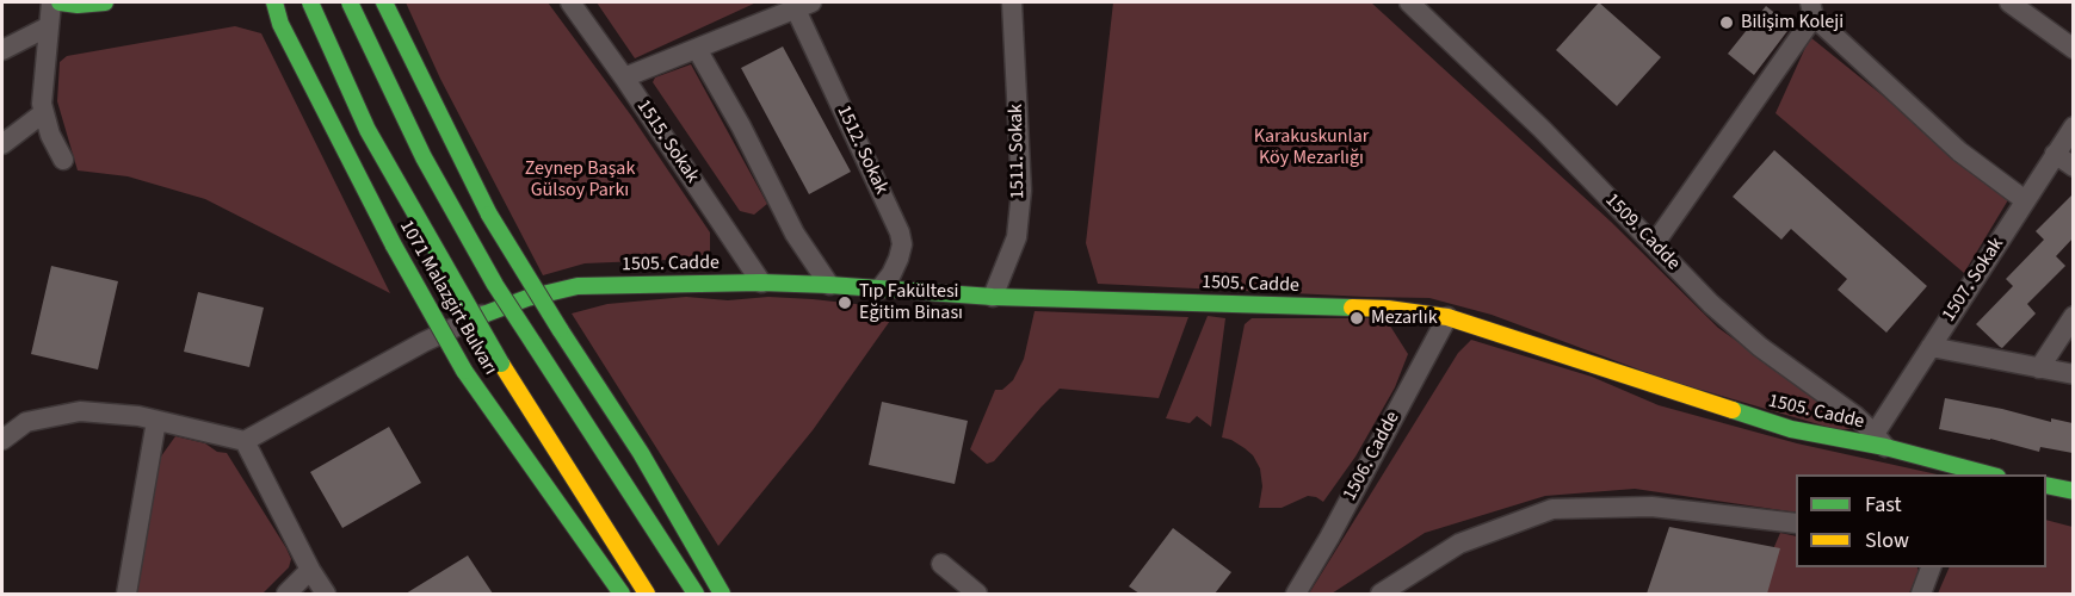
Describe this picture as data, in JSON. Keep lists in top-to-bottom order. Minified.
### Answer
{"streets":{"main road":["1505. Cadde","1071 Malazgirt Bulvarı"],"street":["1515. Sokak","1512. Sokak","1511. Sokak","1509. Cadde","1507. Sokak","1506. Cadde"]},"crossings":[["1515. Sokak","1505. Cadde"],["1512. Sokak","1505. Cadde"],["1511. Sokak","1505. Cadde"],["1509. Cadde","1505. Cadde"],["1509. Cadde","1507. Sokak"],["1505. Cadde","1507. Sokak"],["1505. Cadde","1506. Cadde"]],"parks":["Karakuskunlar Köy Mezarlığı","Zeynep Başak Gülsoy Parkı"],"places":["Bilişim Koleji","Tıp Fakültesi Eğitim Binası","Mezarlık"],"legend":["Fast","Slow"]}
